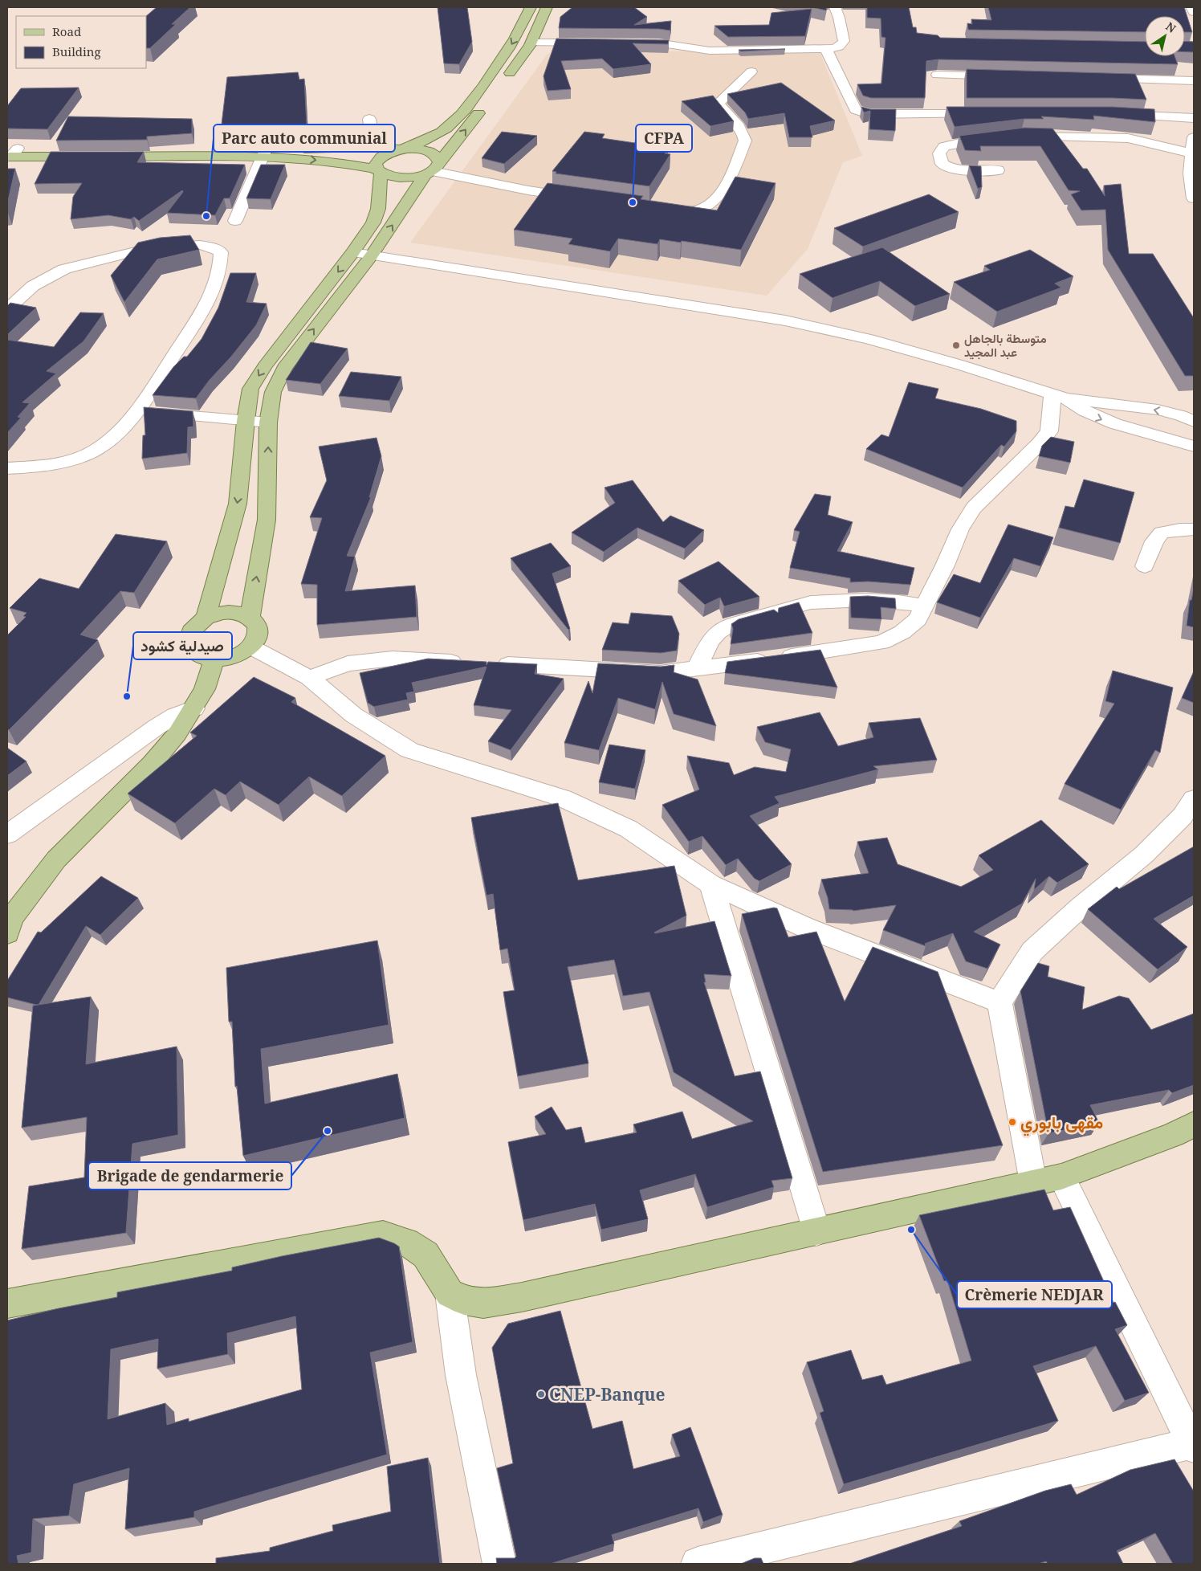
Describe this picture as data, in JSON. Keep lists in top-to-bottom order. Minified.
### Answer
{"places":["CFPA","Parc auto communial","متوسطة بالجاهل عبد المجيد","صيدلية كشود","مقهى بابوري","Brigade de gendarmerie","Crèmerie NEDJAR","CNEP-Banque"],"legend":["Road","Building"],"north":"top right"}
